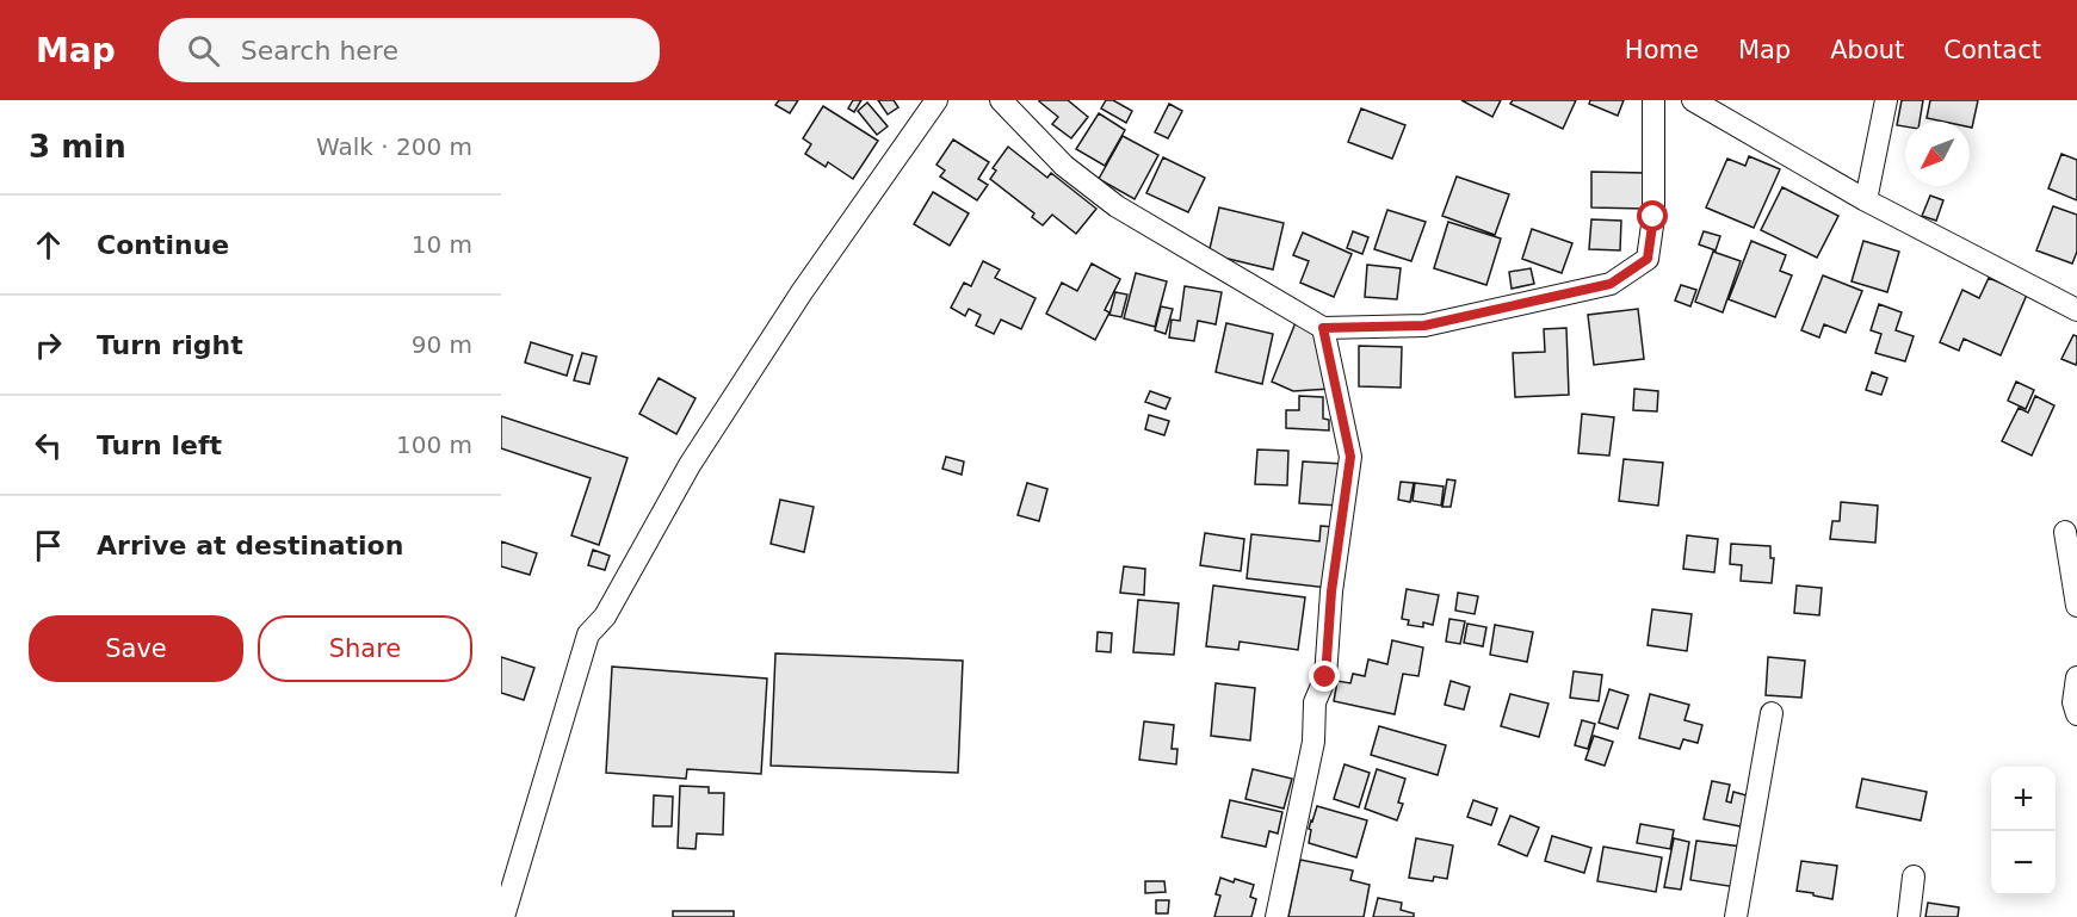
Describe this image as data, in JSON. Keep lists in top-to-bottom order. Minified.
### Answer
{"north":"bottom left","page":{"header":"Map","search":"Search here","nav":["Home","Map","About","Contact"],"heading":["3 min","Walk · 200 m"],"list":[["Continue","10 m"],["Turn right","90 m"],["Turn left","100 m"],"Arrive at destination"],"buttons":["Save","Share"],"map_buttons":["+","−"]}}
